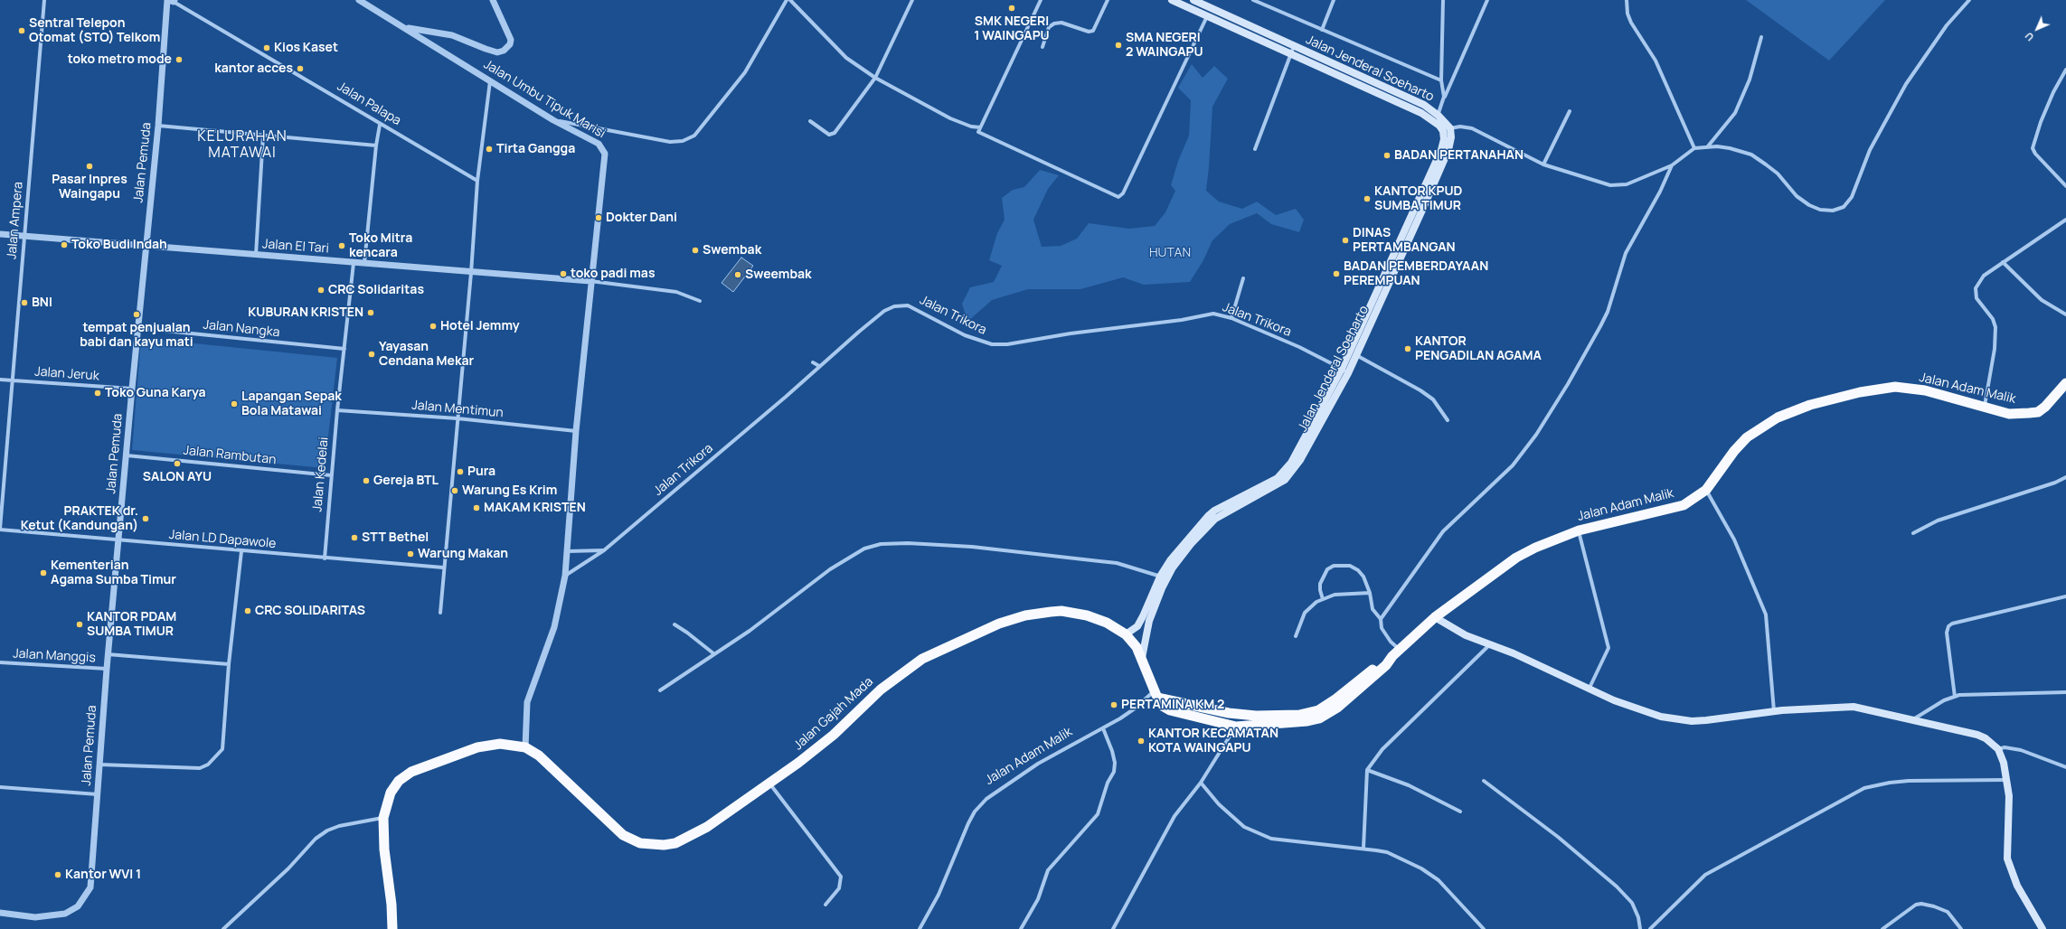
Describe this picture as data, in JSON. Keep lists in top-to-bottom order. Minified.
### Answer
{"streets":{"highway":["Jalan Adam Malik","Jalan Gajah Mada"],"main road":["Jalan Jenderal Soeharto"],"street":["Jalan Umbu Tipuk Marisi","Jalan Palapa","Jalan Pemuda","Jalan Ampera","Jalan El Tari","Jalan Trikora","Jalan Nangka","Jalan Jeruk","Jalan Mentimun","Jalan Rambutan","Jalan Kedelai","Jalan LD Dapawole","Jalan Manggis"]},"crossings":[["Jalan Jenderal Soeharto","Jalan Trikora"],["Jalan Jenderal Soeharto","Jalan Gajah Mada"],["Jalan Umbu Tipuk Marisi","Jalan El Tari"],["Jalan Umbu Tipuk Marisi","Jalan Trikora"],["Jalan Umbu Tipuk Marisi","Jalan Mentimun"],["Jalan Umbu Tipuk Marisi","Jalan Gajah Mada"],["Jalan Palapa","Jalan Pemuda"],["Jalan Pemuda","Jalan El Tari"],["Jalan Pemuda","Jalan Nangka"],["Jalan Pemuda","Jalan Jeruk"],["Jalan Pemuda","Jalan Rambutan"],["Jalan Pemuda","Jalan LD Dapawole"],["Jalan Pemuda","Jalan Manggis"],["Jalan Ampera","Jalan El Tari"],["Jalan Ampera","Jalan Jeruk"],["Jalan Ampera","Jalan LD Dapawole"],["Jalan El Tari","Jalan Kedelai"],["Jalan Nangka","Jalan Kedelai"],["Jalan Adam Malik","Jalan Gajah Mada"],["Jalan Mentimun","Jalan Kedelai"],["Jalan Rambutan","Jalan Kedelai"],["Jalan Kedelai","Jalan LD Dapawole"]],"districts":["KELURAHAN MATAWAI"],"parks":["HUTAN"],"places":["SMK NEGERI 1 WAINGAPU","Sentral Telepon Otomat (STO) Telkom","SMA NEGERI 2 WAINGAPU","Kios Kaset","toko metro mode","kantor acces","Tirta Gangga","BADAN PERTANAHAN","Pasar Inpres Waingapu","KANTOR KPUD SUMBA TIMUR","Dokter Dani","DINAS PERTAMBANGAN","Toko Budi Indah","Toko Mitra kencara","Swembak","toko padi mas","BADAN PEMBERDAYAAN PEREMPUAN","Sweembak","CRC Solidaritas","BNI","KUBURAN KRISTEN","tempat penjualan babi dan kayu mati","Hotel Jemmy","KANTOR PENGADILAN AGAMA","Yayasan Cendana Mekar","Toko Guna Karya","Lapangan Sepak Bola Matawai","SALON AYU","Pura","Gereja BTL","Warung Es Krim","MAKAM KRISTEN","PRAKTEK dr. Ketut (Kandungan)","STT Bethel","Warung Makan","Kementerian Agama Sumba Timur","CRC SOLIDARITAS","KANTOR PDAM SUMBA TIMUR","PERTAMINA KM 2","KANTOR KECAMATAN KOTA WAINGAPU","Kantor WVI 1"],"north":"bottom left"}
